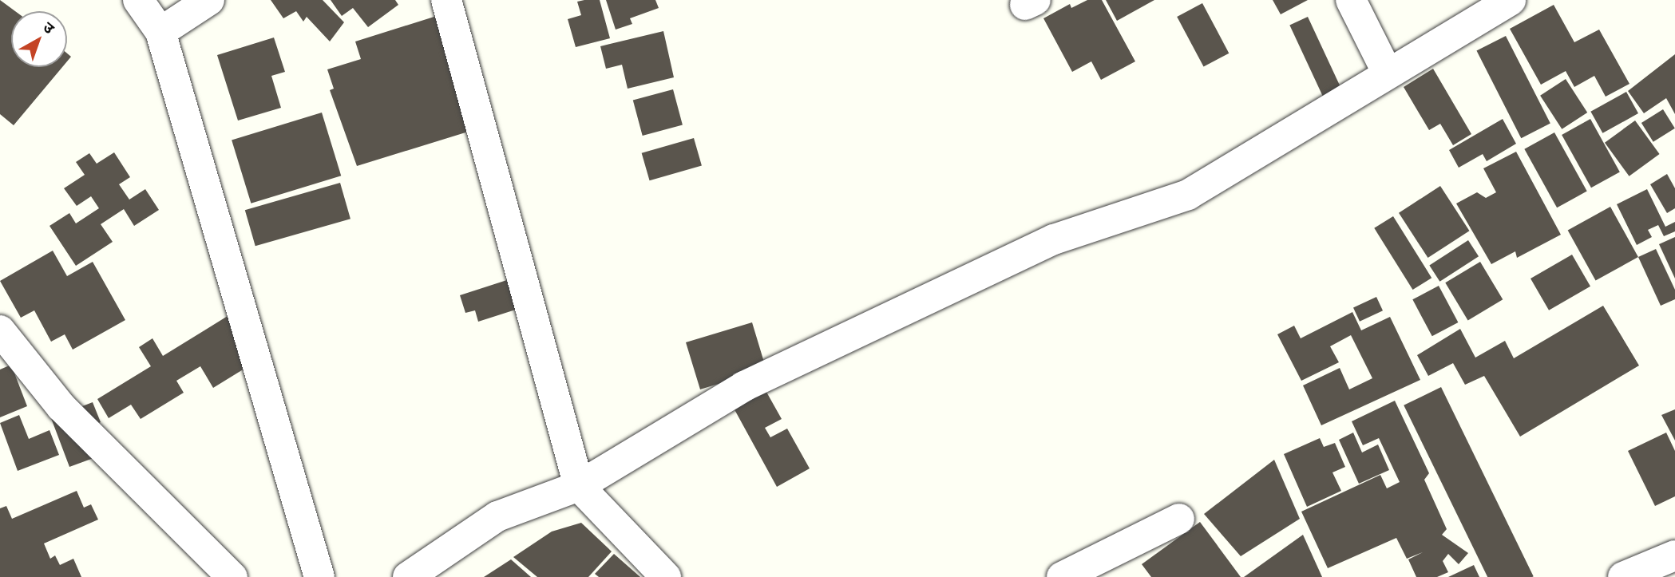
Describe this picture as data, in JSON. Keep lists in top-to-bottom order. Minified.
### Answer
{"north":"top right"}
